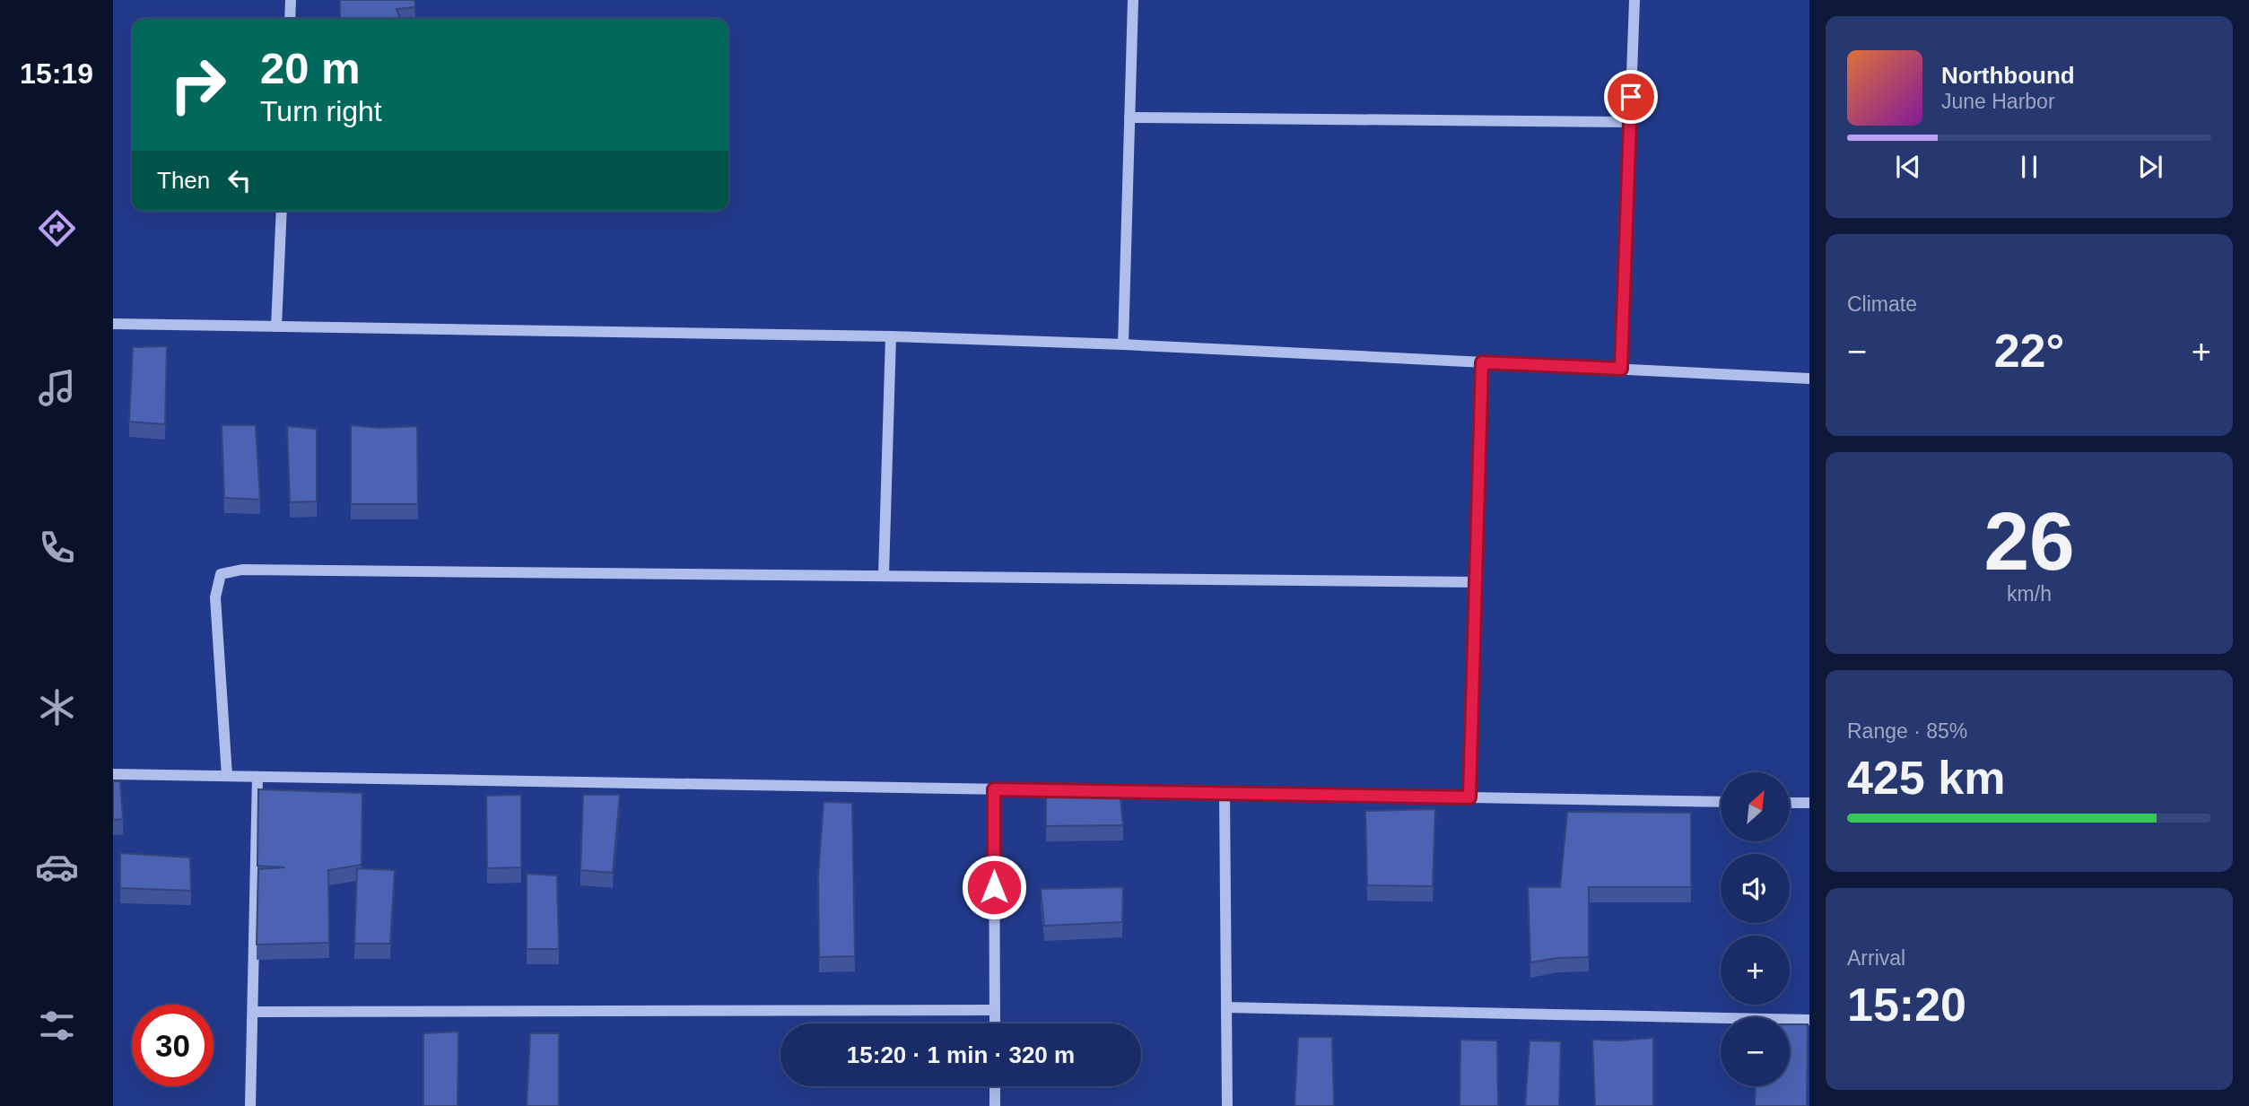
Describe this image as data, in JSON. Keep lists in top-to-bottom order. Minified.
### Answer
{"north":"top right","page":{"tabs":"15:19","turn":["20 m","Turn right"],"song":["Northbound","June Harbor"],"then":"Then","tile":["Climate",["26","km/h"],["Range · 85%","425 km"],["Arrival","15:20"]],"heat":["−","22°","+"],"map_buttons":["+","−"],"limit":"30","trip":"15:20 · 1 min · 320 m"}}
